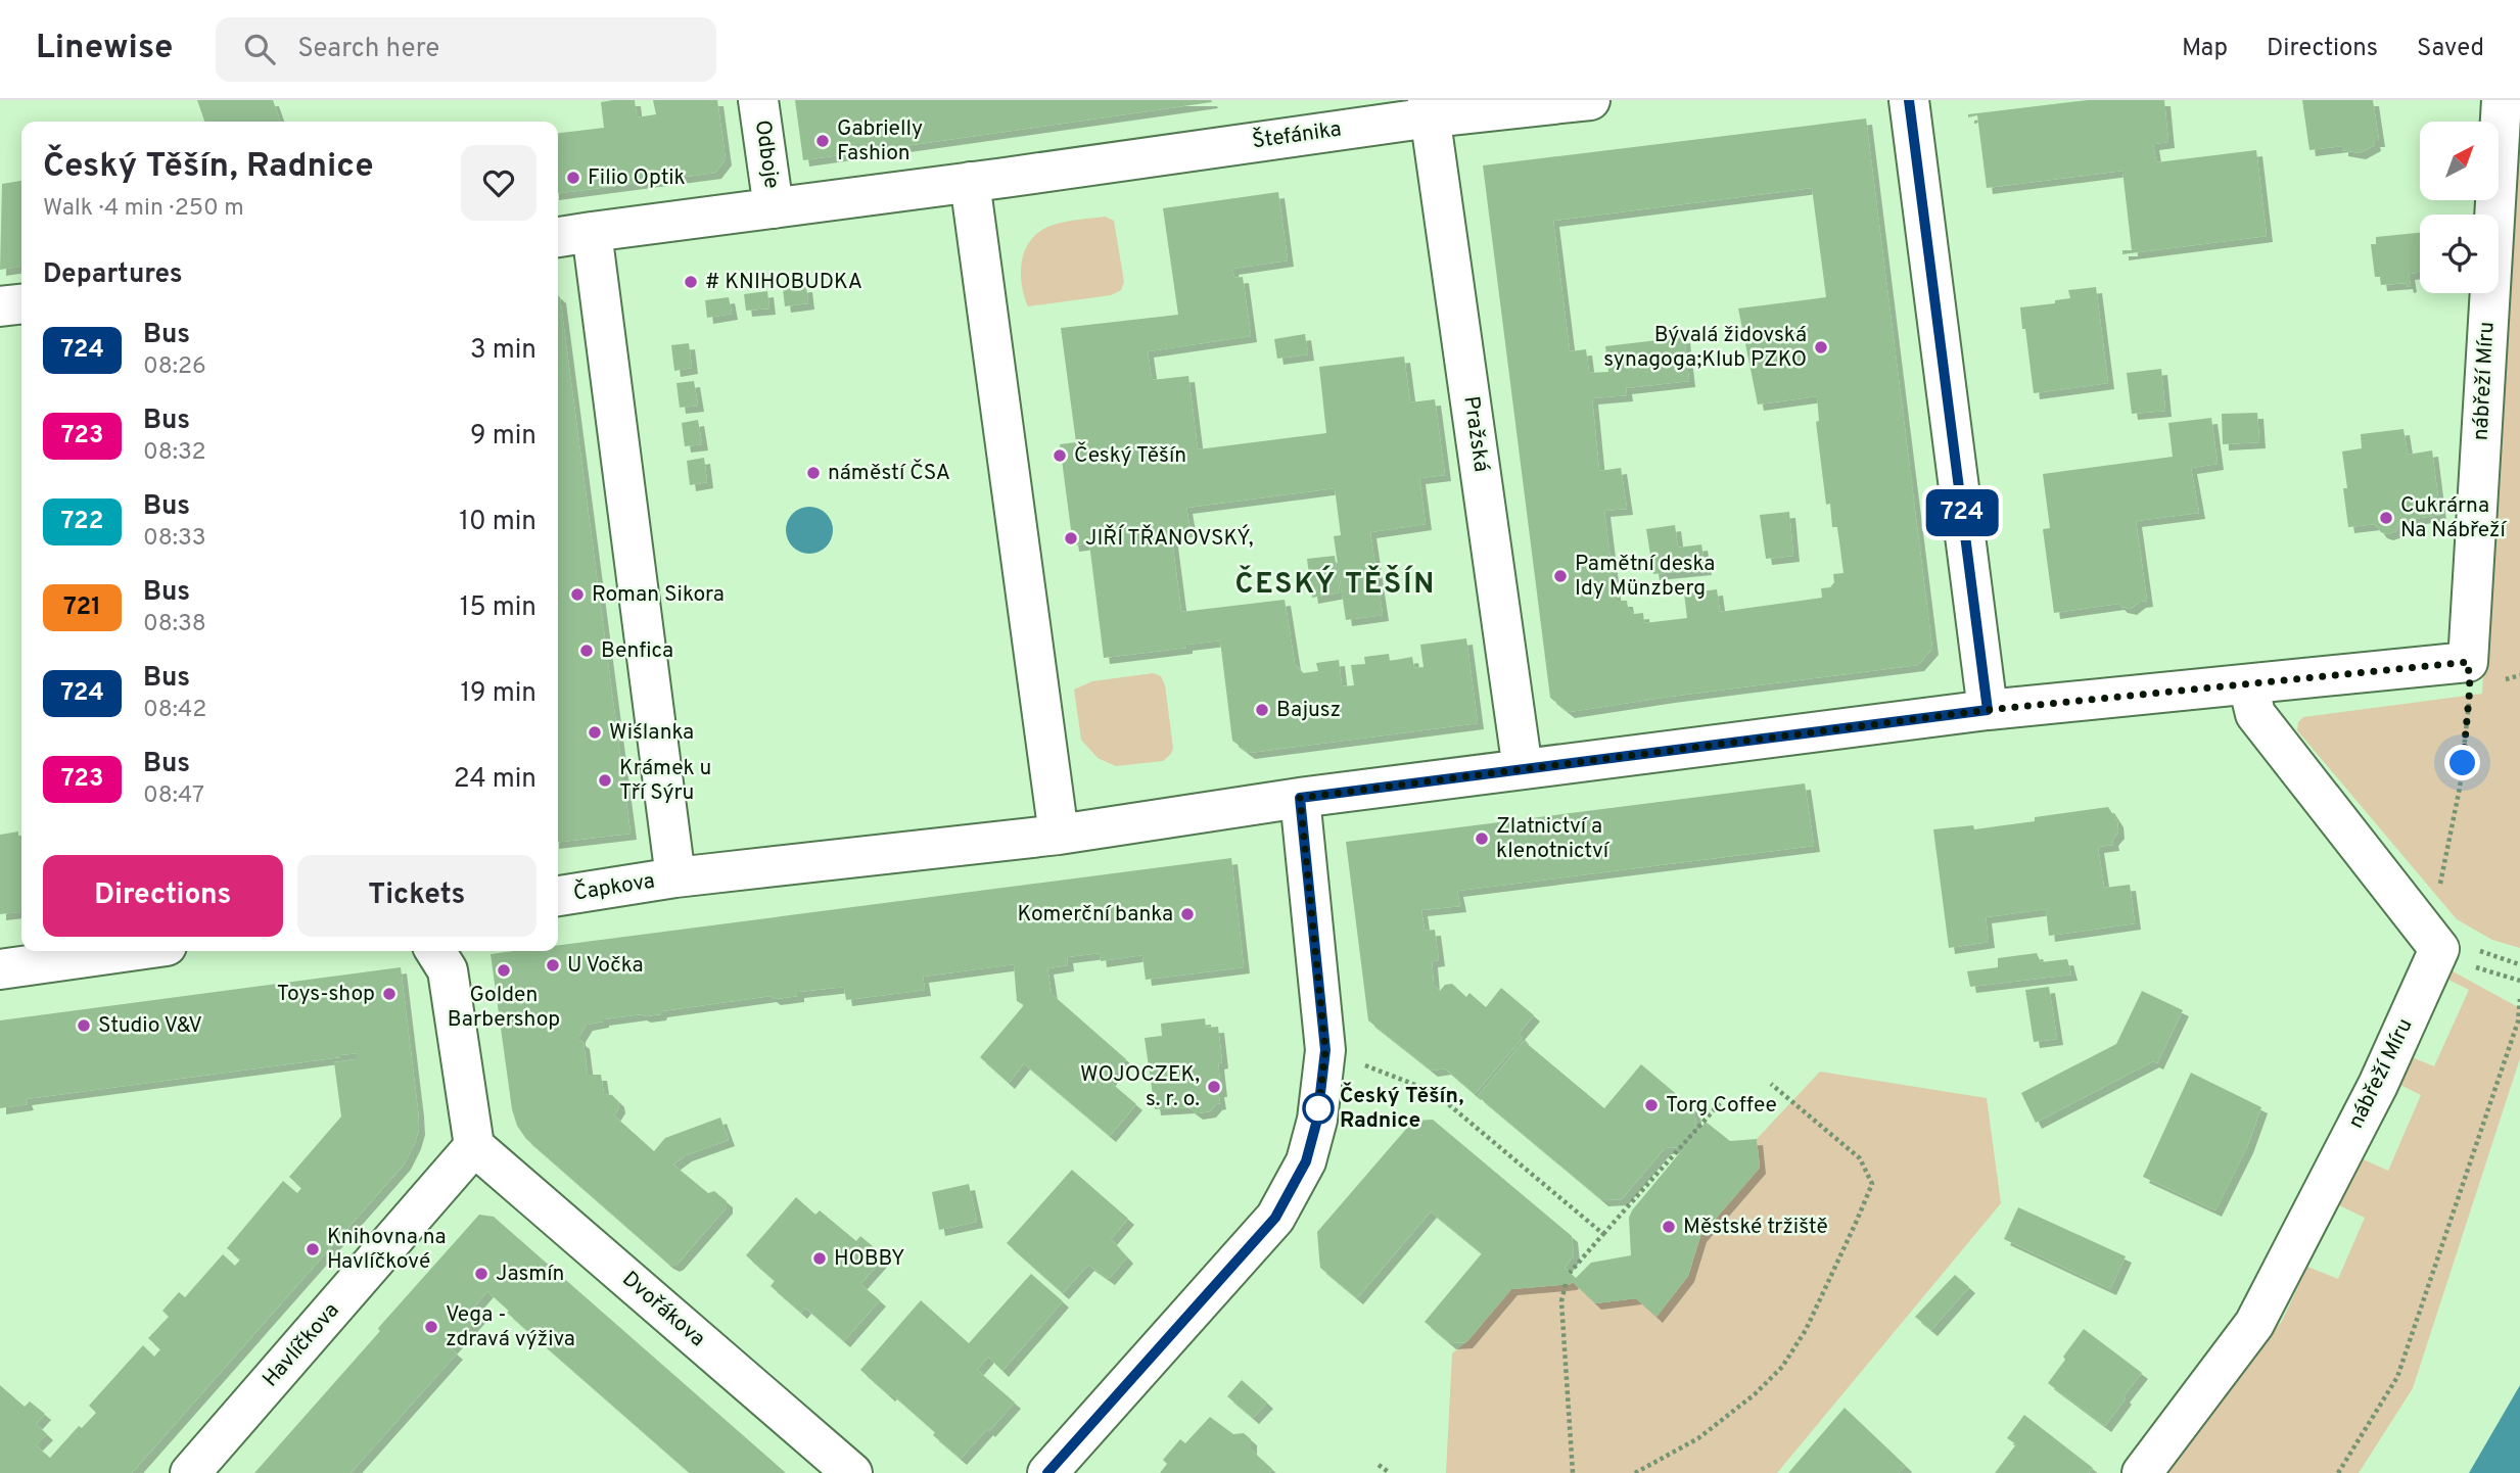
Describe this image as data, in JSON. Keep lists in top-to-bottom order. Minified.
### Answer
{"streets":{"street":["Štefánika","Odboje","nábřeží Míru","Pražská","Čapkova","Dvořákova","Havlíčkova"]},"crossings":[["Štefánika","Pražská"],["Dvořákova","Havlíčkova"]],"districts":["ČESKÝ TĚŠÍN"],"places":["Gabrielly Fashion","Filio Optik","# KNIHOBUDKA","Bývalá židovská synagoga;Klub PZKO","Český Těšín","náměstí ČSA","Cukrárna Na Nábřeží","JIŘÍ TŘANOVSKÝ,","Pamětní deska Idy Münzberg","Roman Sikora","Benfica","Bajusz","Wiślanka","Krámek u Tří Sýru","Zlatnictví a klenotnictví","Komerční banka","U Vočka","Golden Barbershop","Toys-shop","Studio V&V","WOJOCZEK, s. r. o.","Torg Coffee","Český Těšín, Radnice","Městské tržiště","Knihovna na Havlíčkové","HOBBY","Jasmín","Vega - zdravá výživa"],"lines":["bus line 724"],"north":"top right","page":{"header":"Linewise","search":"Search here","nav":["Map","Directions","Saved"],"on_map":"724","heading":[["Český Těšín, Radnice","Walk · 4 min · 250 m"],"Departures"],"list":[{"mark":"724","name":"Bus","note":"08:26","value":"3 min"},{"mark":"723","name":"Bus","note":"08:32","value":"9 min"},{"mark":"722","name":"Bus","note":"08:33","value":"10 min"},{"mark":"721","name":"Bus","note":"08:38","value":"15 min"},{"mark":"724","name":"Bus","note":"08:42","value":"19 min"},{"mark":"723","name":"Bus","note":"08:47","value":"24 min"}],"buttons":["Directions","Tickets"]}}
